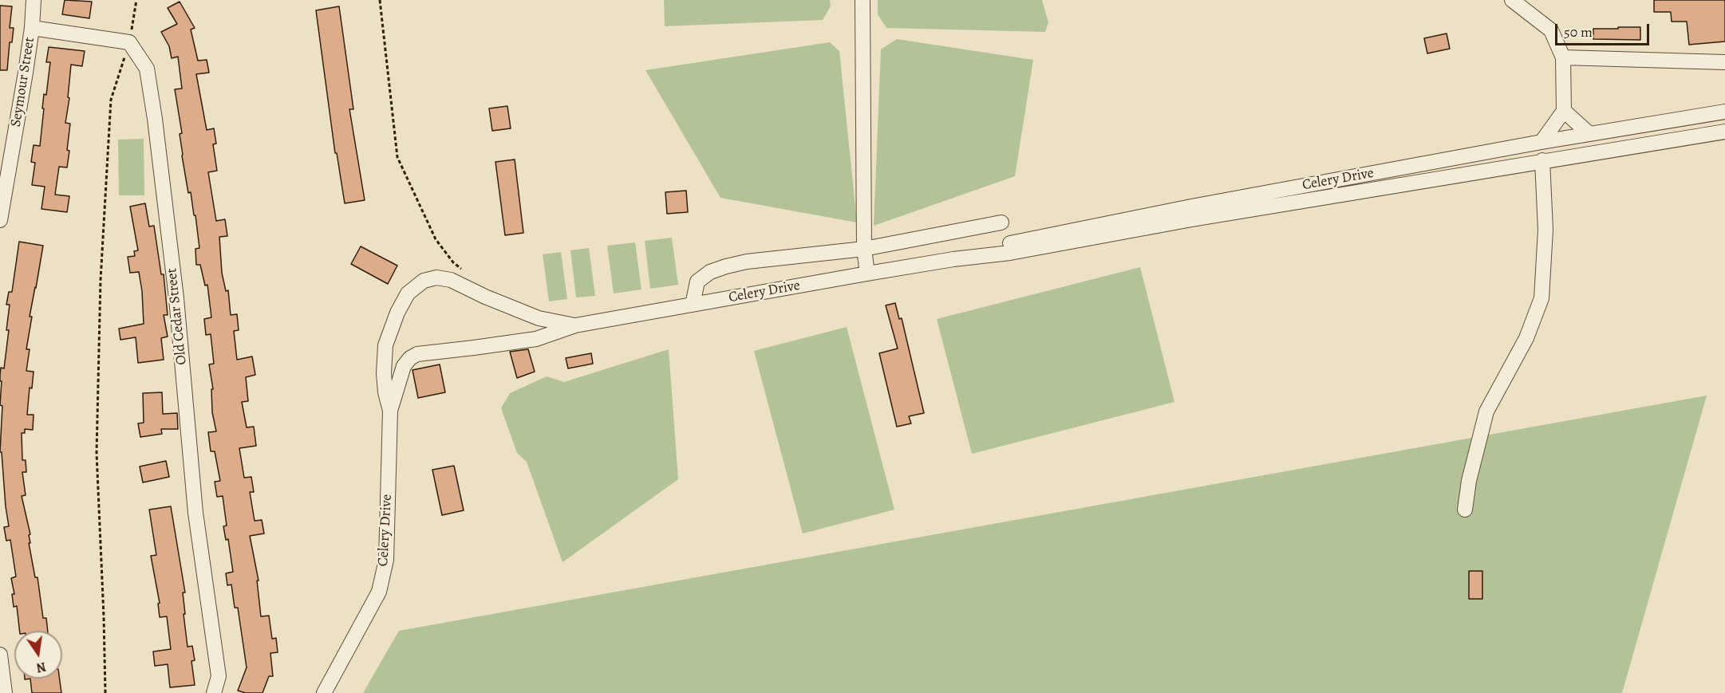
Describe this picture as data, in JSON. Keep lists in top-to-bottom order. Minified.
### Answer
{"streets":{"street":["Seymour Street","Celery Drive","Old Cedar Street"]},"scale_bar":"50 m","north":"bottom"}
